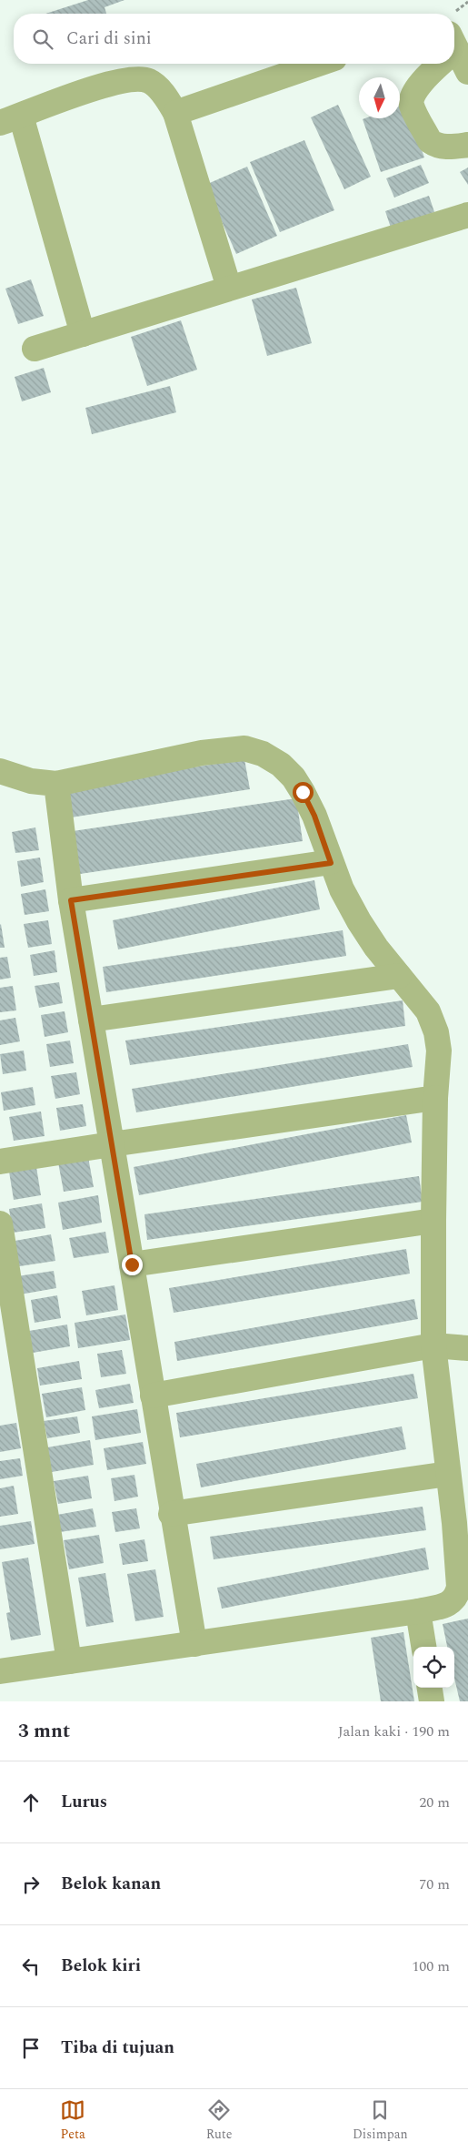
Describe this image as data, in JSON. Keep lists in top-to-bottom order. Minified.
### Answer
{"north":"bottom","page":{"search":"Cari di sini","heading":["3 mnt","Jalan kaki · 190 m"],"list":[["Lurus","20 m"],["Belok kanan","70 m"],["Belok kiri","100 m"],"Tiba di tujuan"],"nav":["Peta","Rute","Disimpan"]}}
